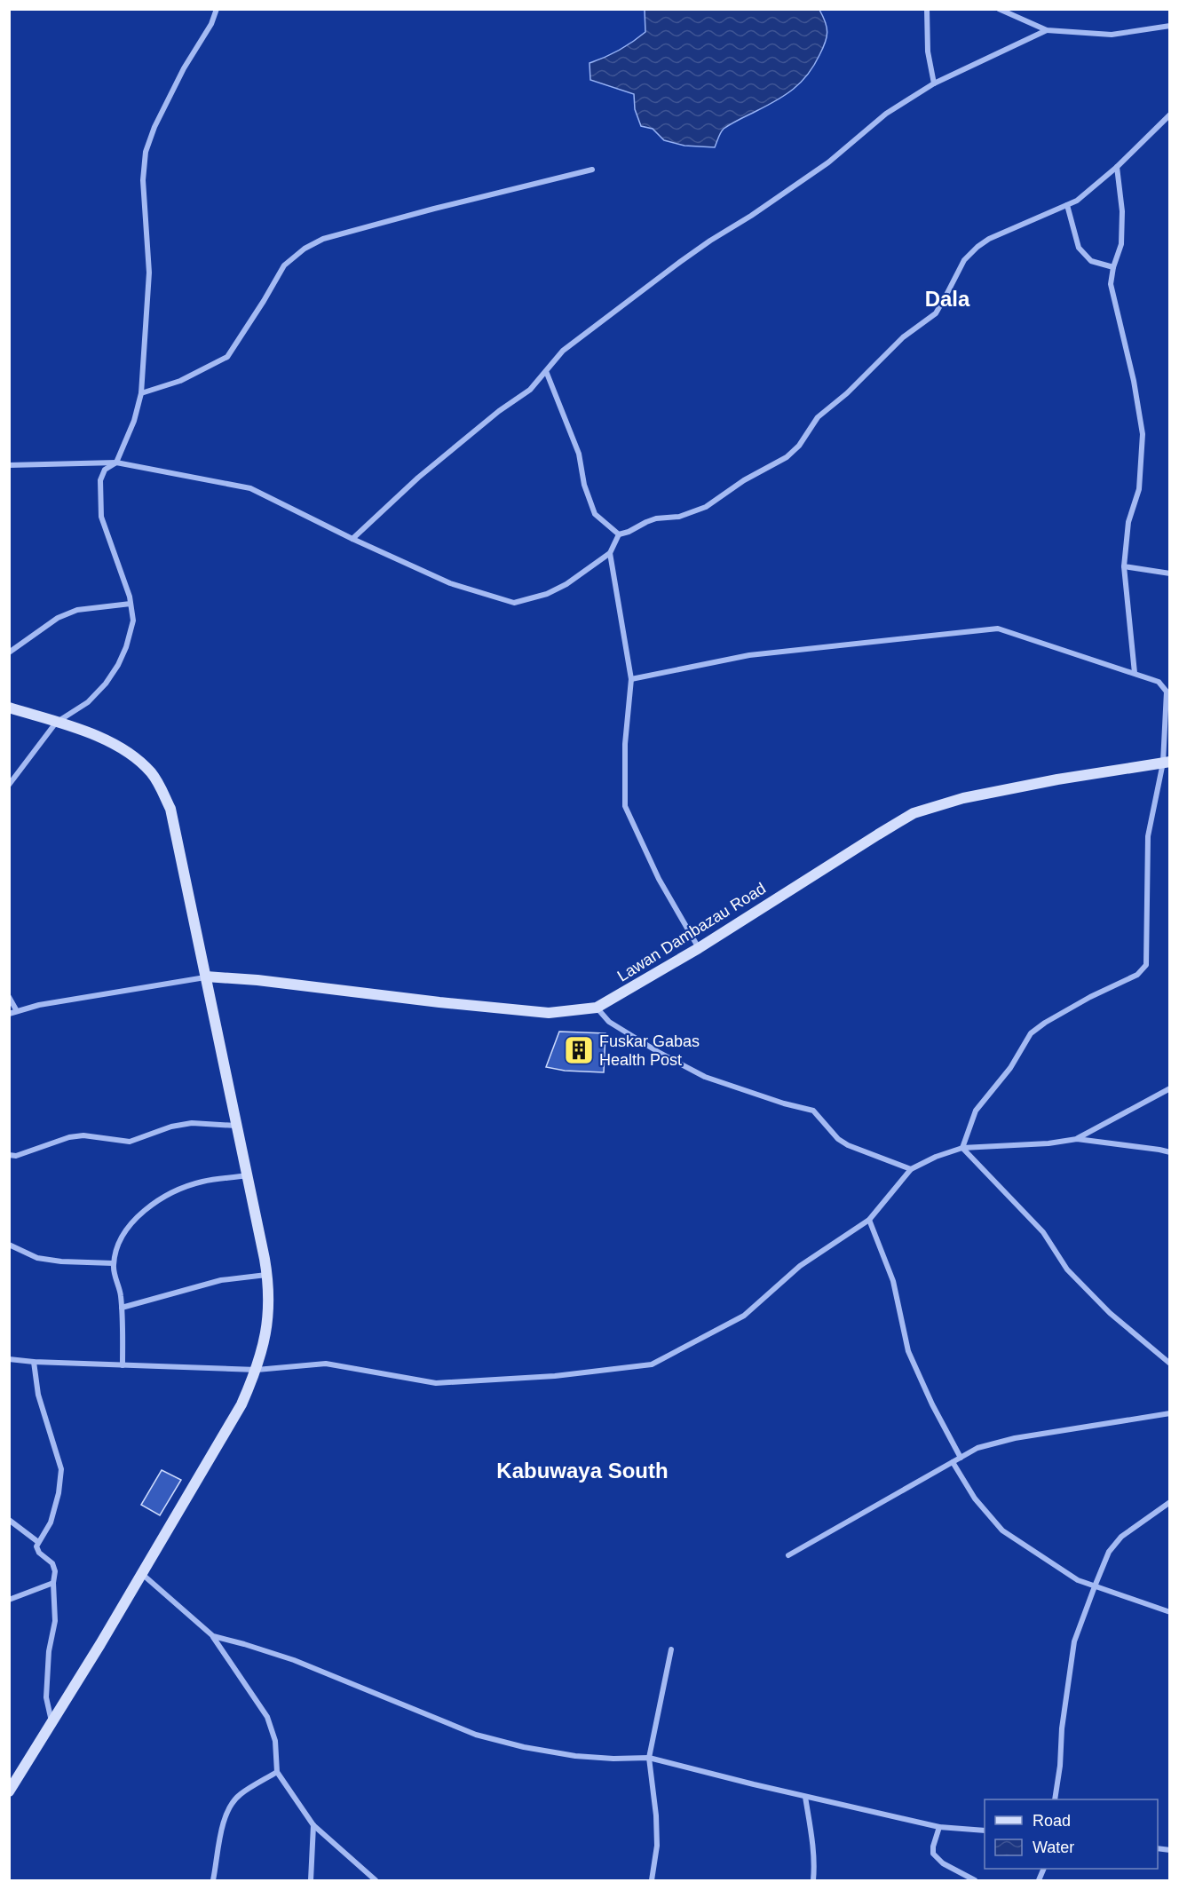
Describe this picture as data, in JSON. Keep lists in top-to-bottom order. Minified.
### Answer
{"streets":{"main road":["Lawan Dambazau Road"]},"districts":["Dala","Kabuwaya South"],"places":{"building":["Fuskar Gabas Health Post"]},"legend":["Road","Water"]}
